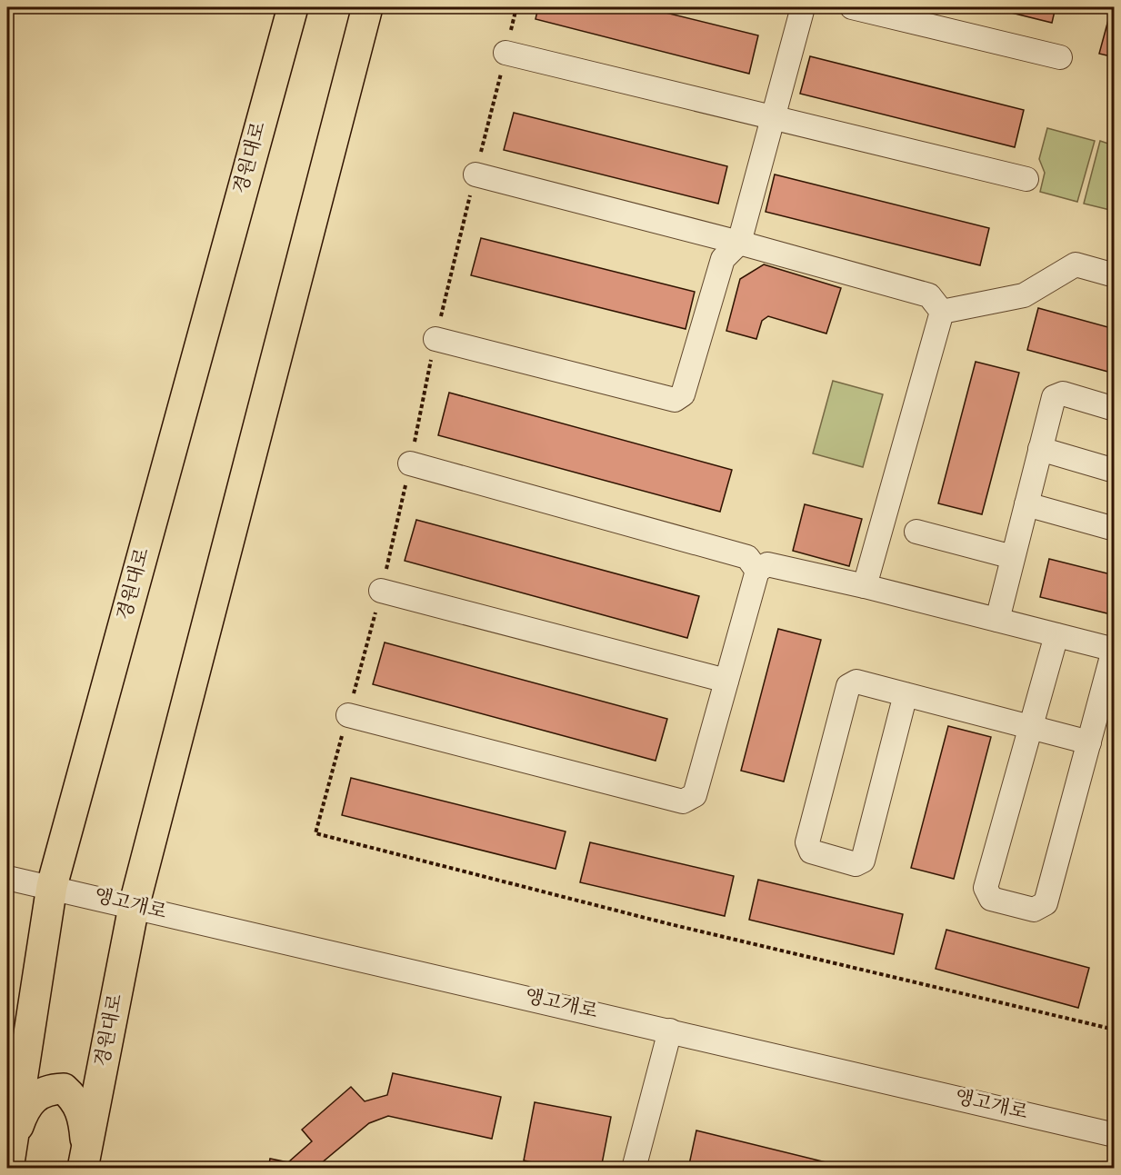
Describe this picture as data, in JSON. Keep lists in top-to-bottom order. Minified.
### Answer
{"streets":{"main road":["경원대로"],"street":["앵고개로"]},"crossings":[["경원대로","앵고개로"]]}
